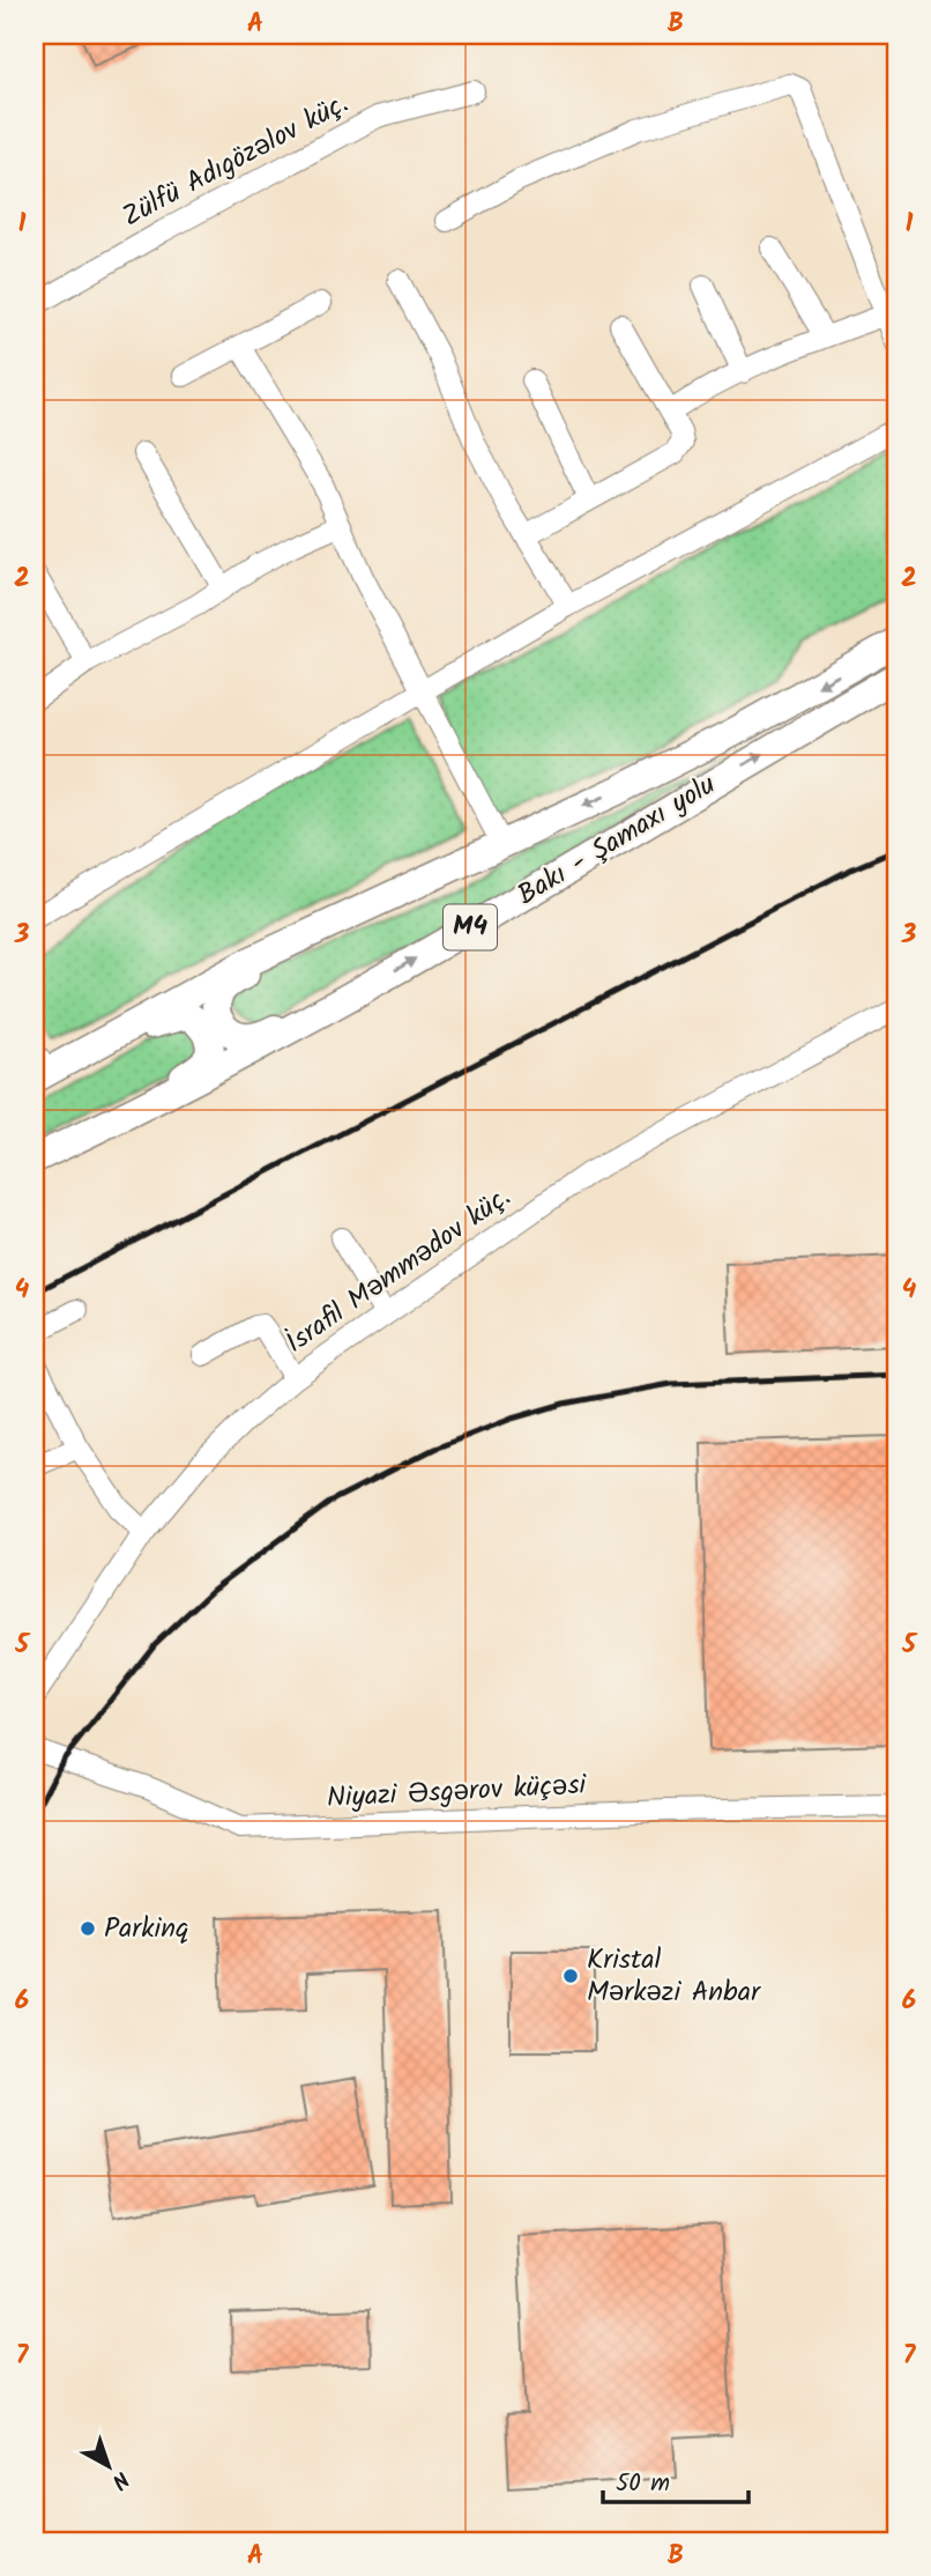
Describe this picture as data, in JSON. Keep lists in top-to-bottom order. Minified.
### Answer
{"streets":{"highway":["Bakı - Şamaxı yolu","M4"],"street":["Zülfü Adıgözəlov küç.","İsrafil Məmmədov küç.","Niyazi Əsgərov küçəsi"]},"places":["Parkinq","Kristal Mərkəzi Anbar"],"scale_bar":"50 m","north":"bottom right","grid":{"columns":["A","B"],"rows":["1","2","3","4","5","6","7"]}}
